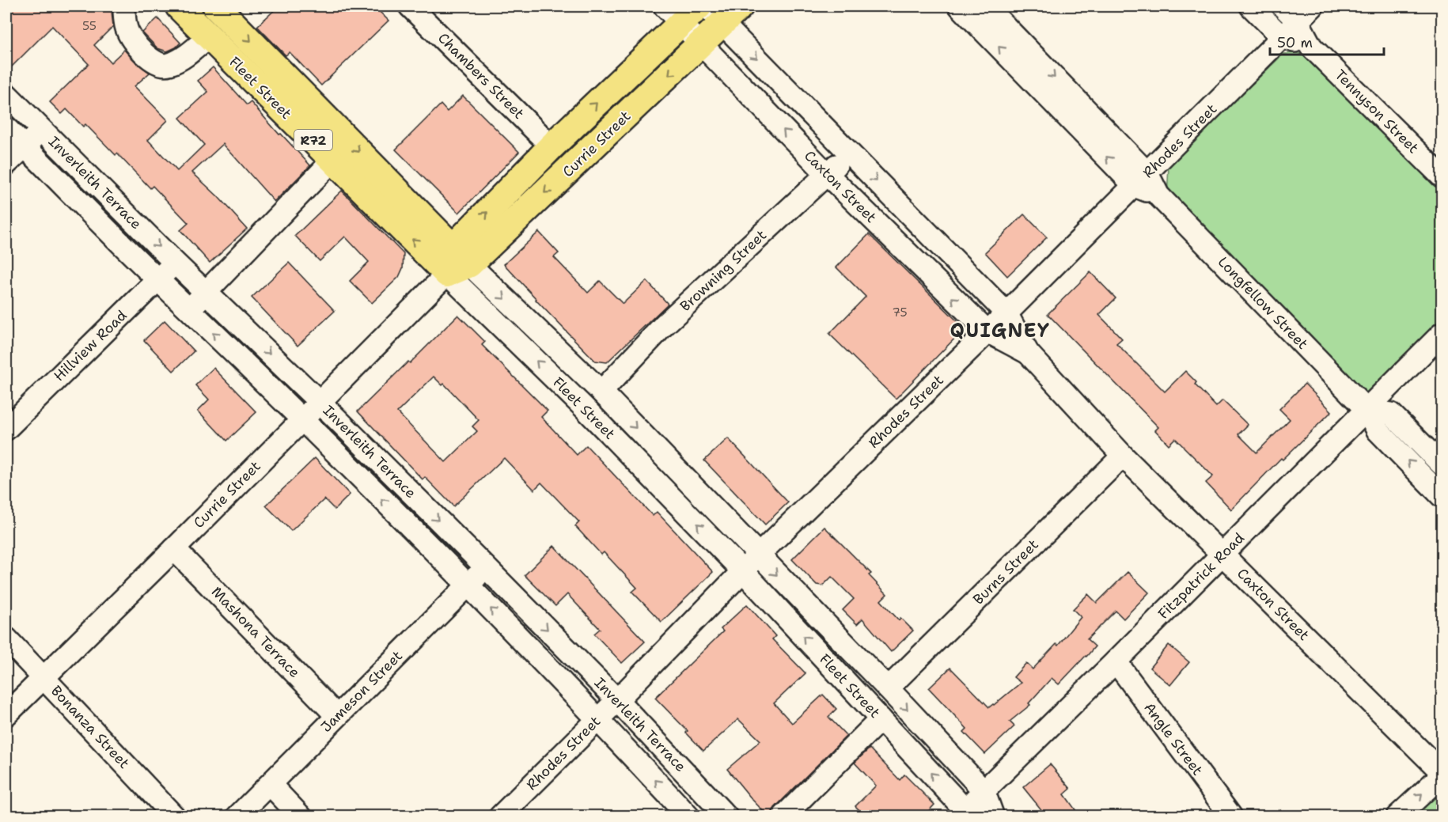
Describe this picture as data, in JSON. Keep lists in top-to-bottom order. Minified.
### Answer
{"streets":{"main road":["Fleet Street","R72","Currie Street"],"street":["Chambers Street","Tennyson Street","Rhodes Street","Inverleith Terrace","Caxton Street","Browning Street","Longfellow Street","Hillview Road","Burns Street","Fitzpatrick Road","Mashona Terrace","Jameson Street","Bonanza Street","Angle Street"]},"crossings":[["Chambers Street","Currie Street"],["Fleet Street","Rhodes Street"],["Fleet Street","Currie Street"],["Fleet Street","Browning Street"],["Fleet Street","Burns Street"],["Fleet Street","Fitzpatrick Road"],["Tennyson Street","Rhodes Street"],["Rhodes Street","Inverleith Terrace"],["Rhodes Street","Caxton Street"],["Rhodes Street","Longfellow Street"],["Currie Street","Inverleith Terrace"],["Currie Street","Caxton Street"],["Currie Street","Mashona Terrace"],["Currie Street","Bonanza Street"],["Inverleith Terrace","Hillview Road"],["Inverleith Terrace","Jameson Street"],["Caxton Street","Browning Street"],["Caxton Street","Burns Street"],["Caxton Street","Fitzpatrick Road"],["Longfellow Street","Fitzpatrick Road"],["Fitzpatrick Road","Angle Street"],["Mashona Terrace","Jameson Street"]],"districts":["QUIGNEY"],"house_numbers":["55","75"],"scale_bar":"50 m"}
